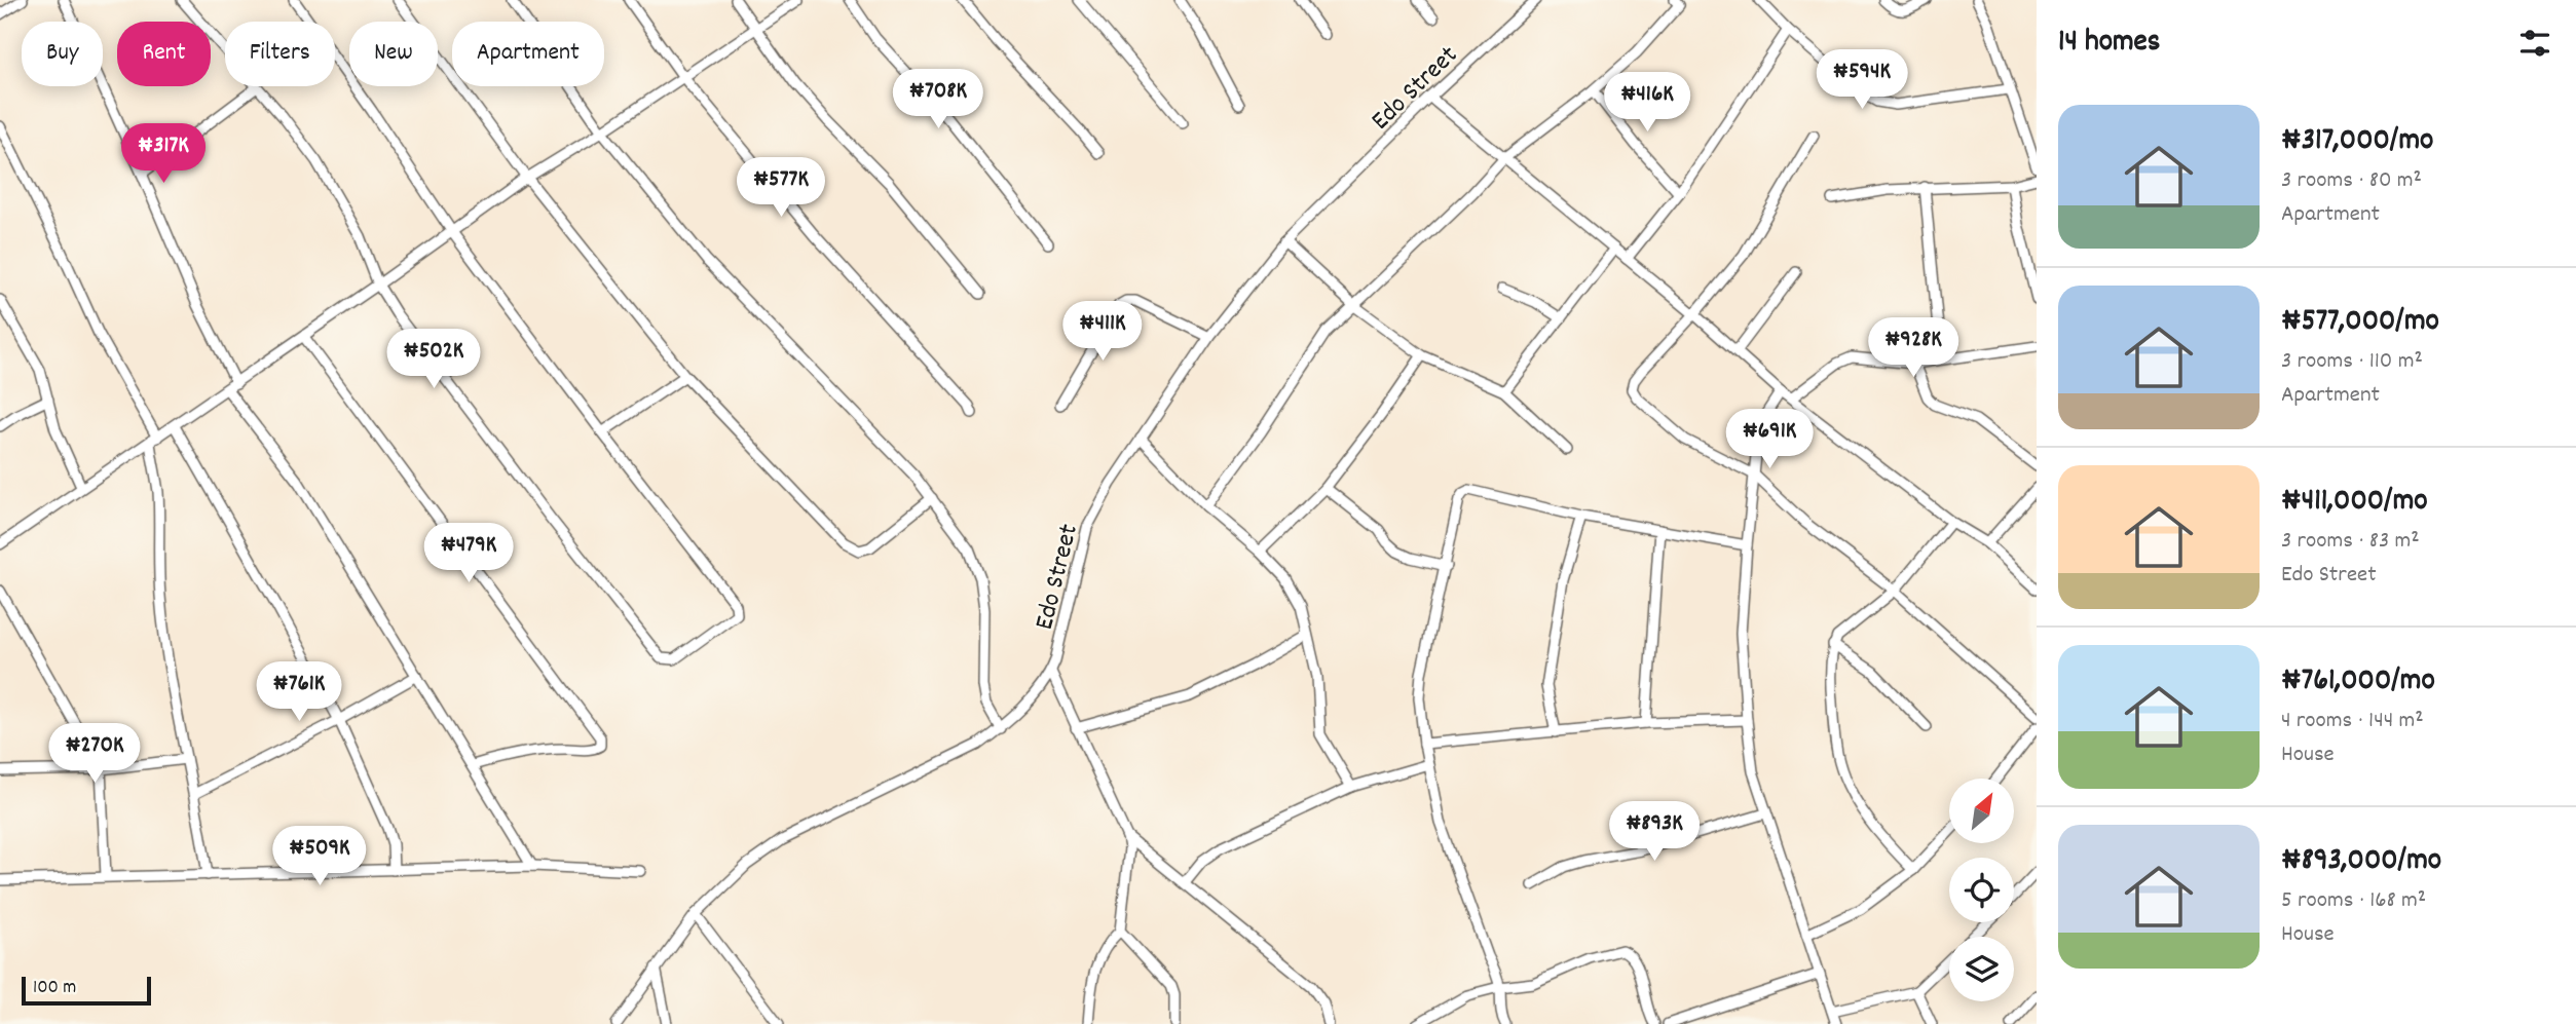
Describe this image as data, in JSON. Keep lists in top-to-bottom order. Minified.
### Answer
{"streets":{"street":["Edo Street"]},"scale_bar":"100 m","north":"top right","page":{"heading":"14 homes","chip":["Buy","Rent","Filters","New","Apartment"],"price":["₦594K","₦708K","₦416K","₦317K","₦577K","₦411K","₦928K","₦502K","₦691K","₦479K","₦761K","₦270K","₦893K","₦509K"],"list":[{"name":"₦317,000/mo","note":"3 rooms · 80 m² · Apartment"},{"name":"₦577,000/mo","note":"3 rooms · 110 m² · Apartment"},{"name":"₦411,000/mo","note":"3 rooms · 83 m² · Edo Street"},{"name":"₦761,000/mo","note":"4 rooms · 144 m² · House"},{"name":"₦893,000/mo","note":"5 rooms · 168 m² · House"}],"scale":"100 m"}}
